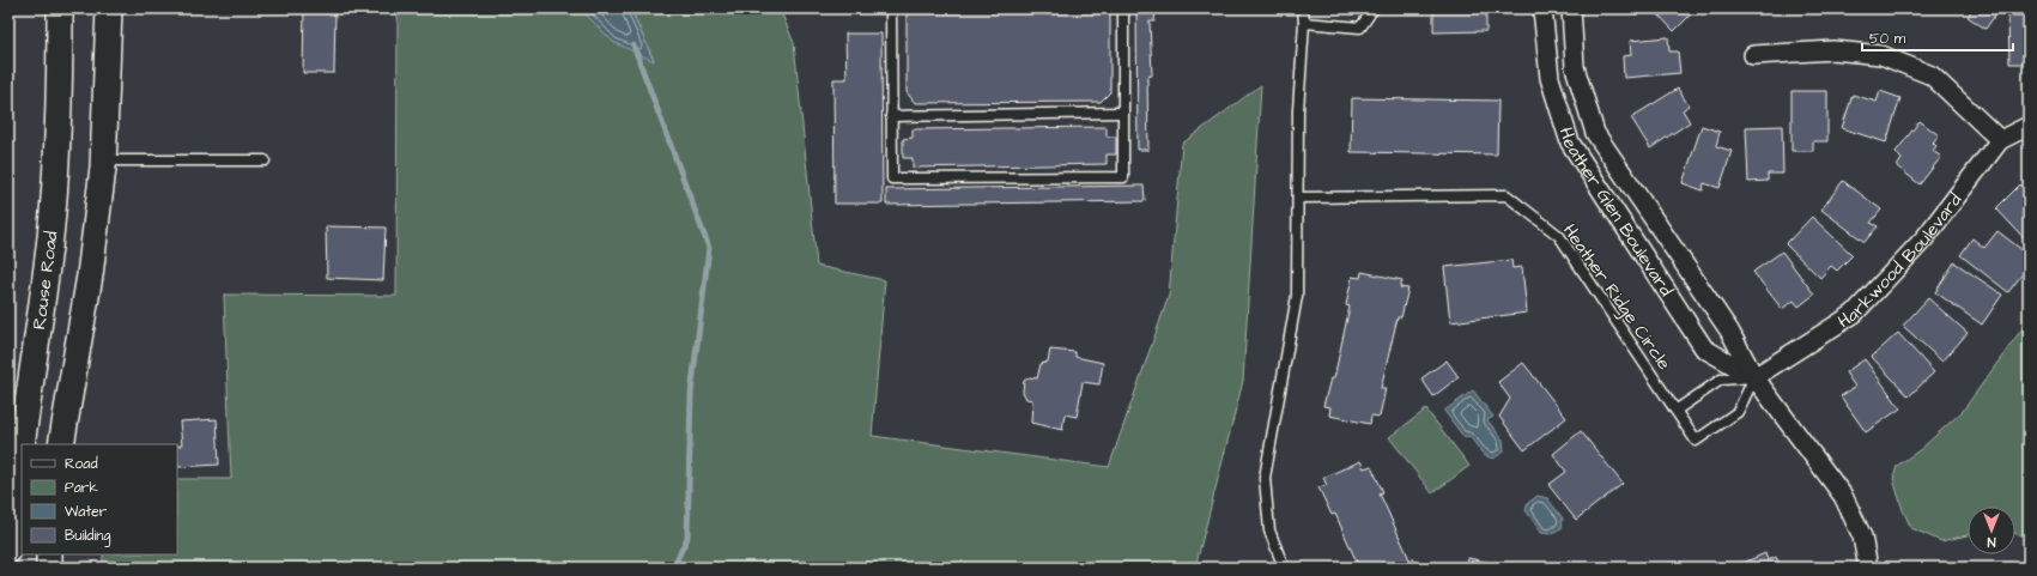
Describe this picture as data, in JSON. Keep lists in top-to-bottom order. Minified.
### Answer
{"streets":{"street":["Heather Glen Boulevard","Harkwood Boulevard","Rouse Road"],"lane":["Heather Ridge Circle"]},"crossings":[["Heather Glen Boulevard","Harkwood Boulevard"],["Heather Glen Boulevard","Heather Ridge Circle"],["Harkwood Boulevard","Heather Ridge Circle"]],"legend":["Road","Park","Water","Building"],"scale_bar":"50 m","north":"bottom"}
